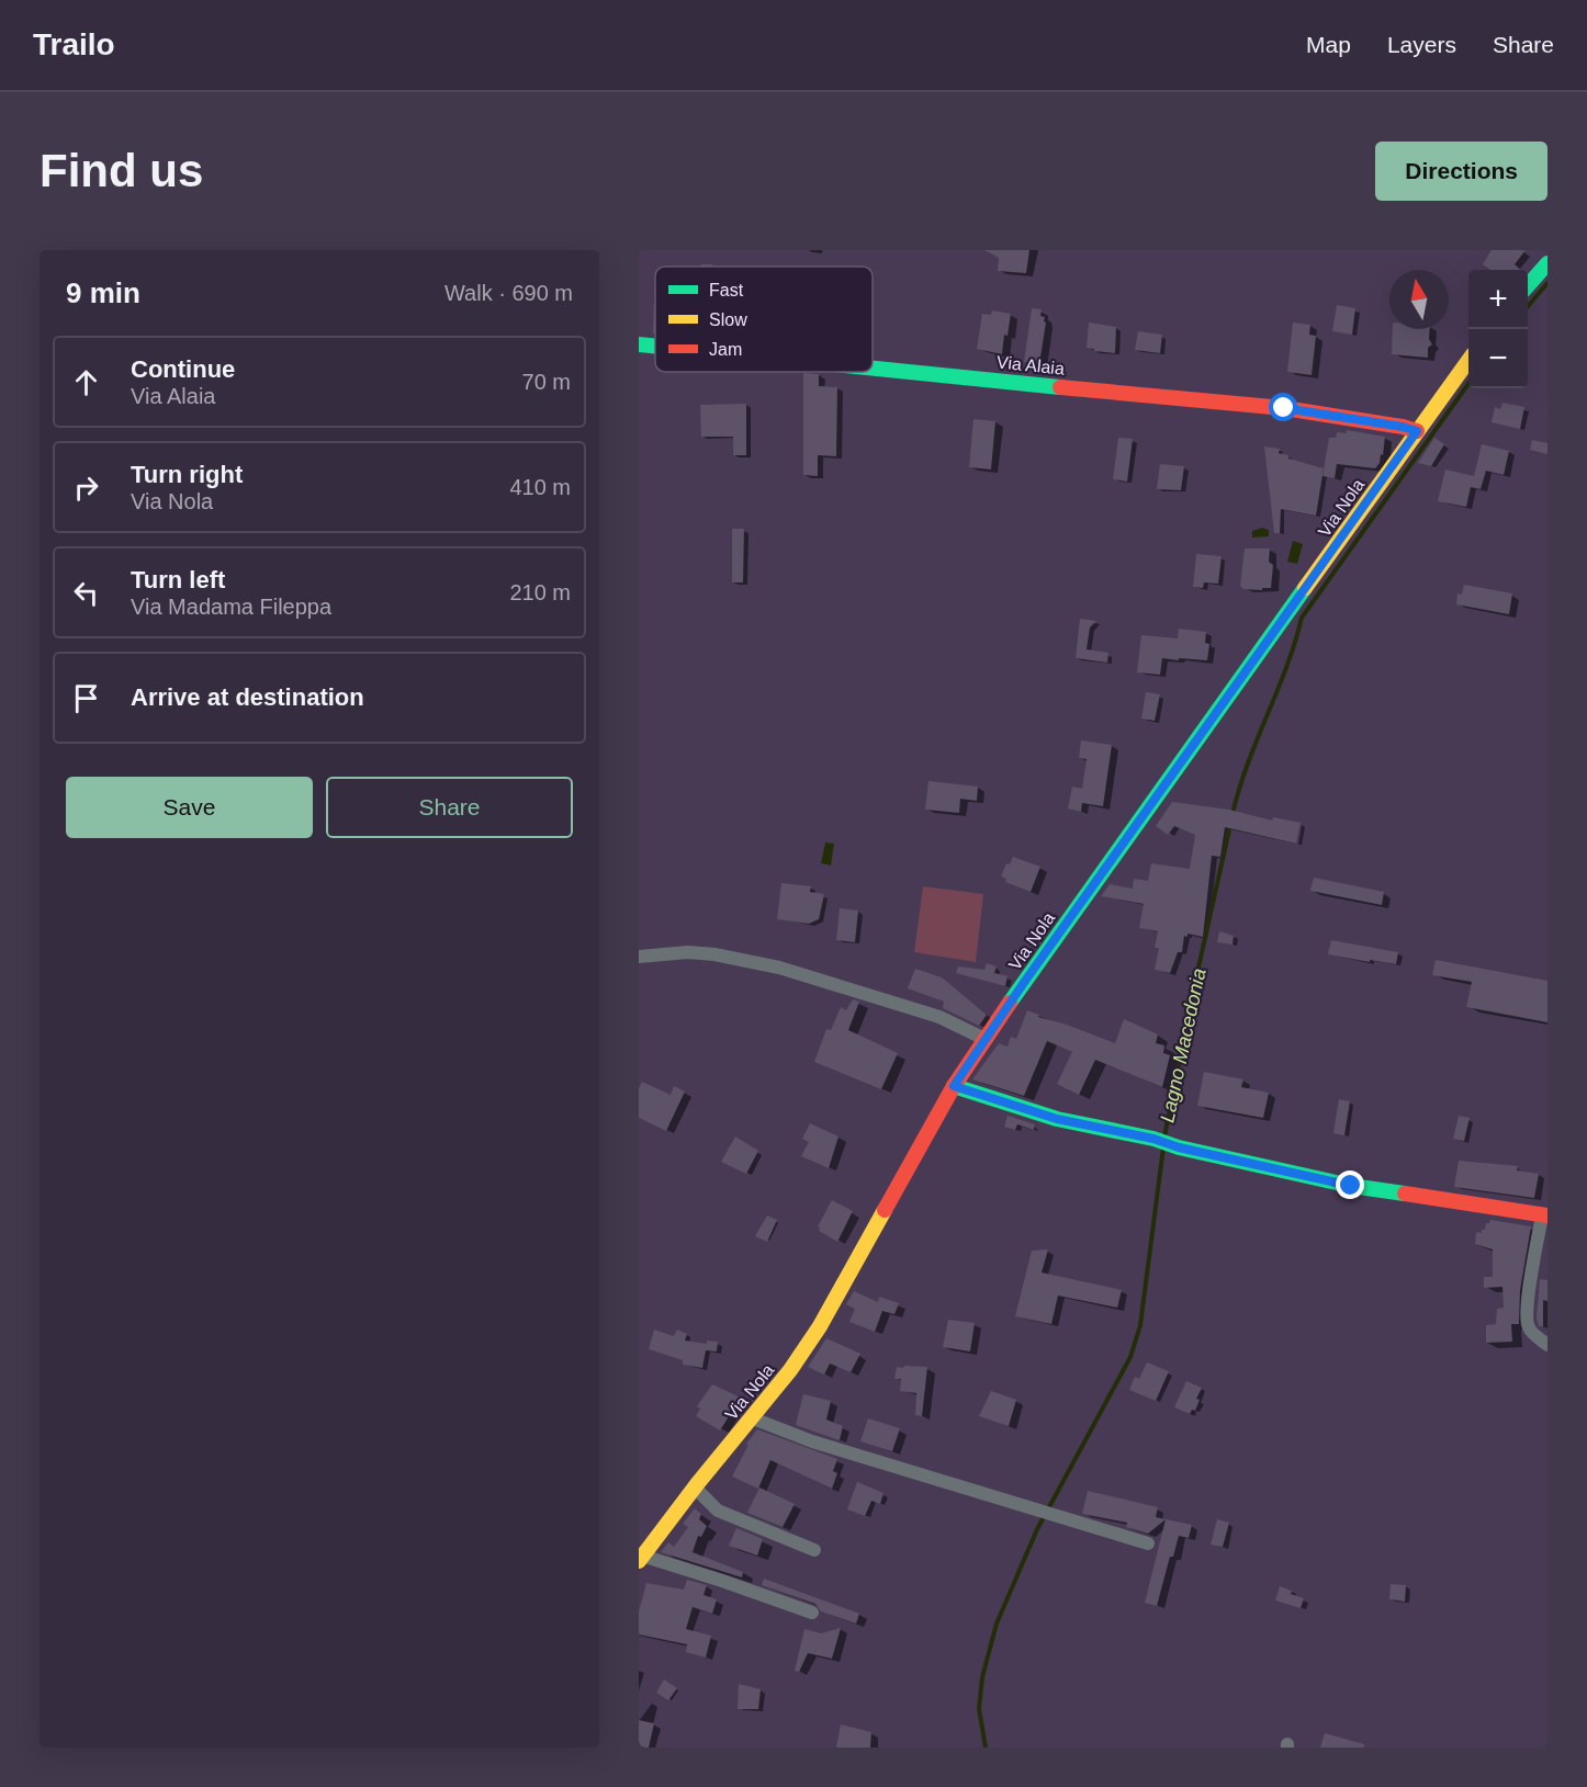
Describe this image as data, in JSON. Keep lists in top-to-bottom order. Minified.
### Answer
{"streets":{"street":["Via Alaia","Via Nola"]},"crossings":[["Via Alaia","Via Nola"]],"water":["Lagno Macedonia"],"legend":["Fast","Slow","Jam"],"north":"top","page":{"header":"Trailo","nav":["Map","Layers","Share"],"buttons":["Directions",["Save","Share"]],"title":"Find us","heading":["9 min","Walk · 690 m"],"map_buttons":["+","−"],"list":[["Continue","Via Alaia","70 m"],["Turn right","Via Nola","410 m"],["Turn left","Via Madama Fileppa","210 m"],"Arrive at destination"]}}
